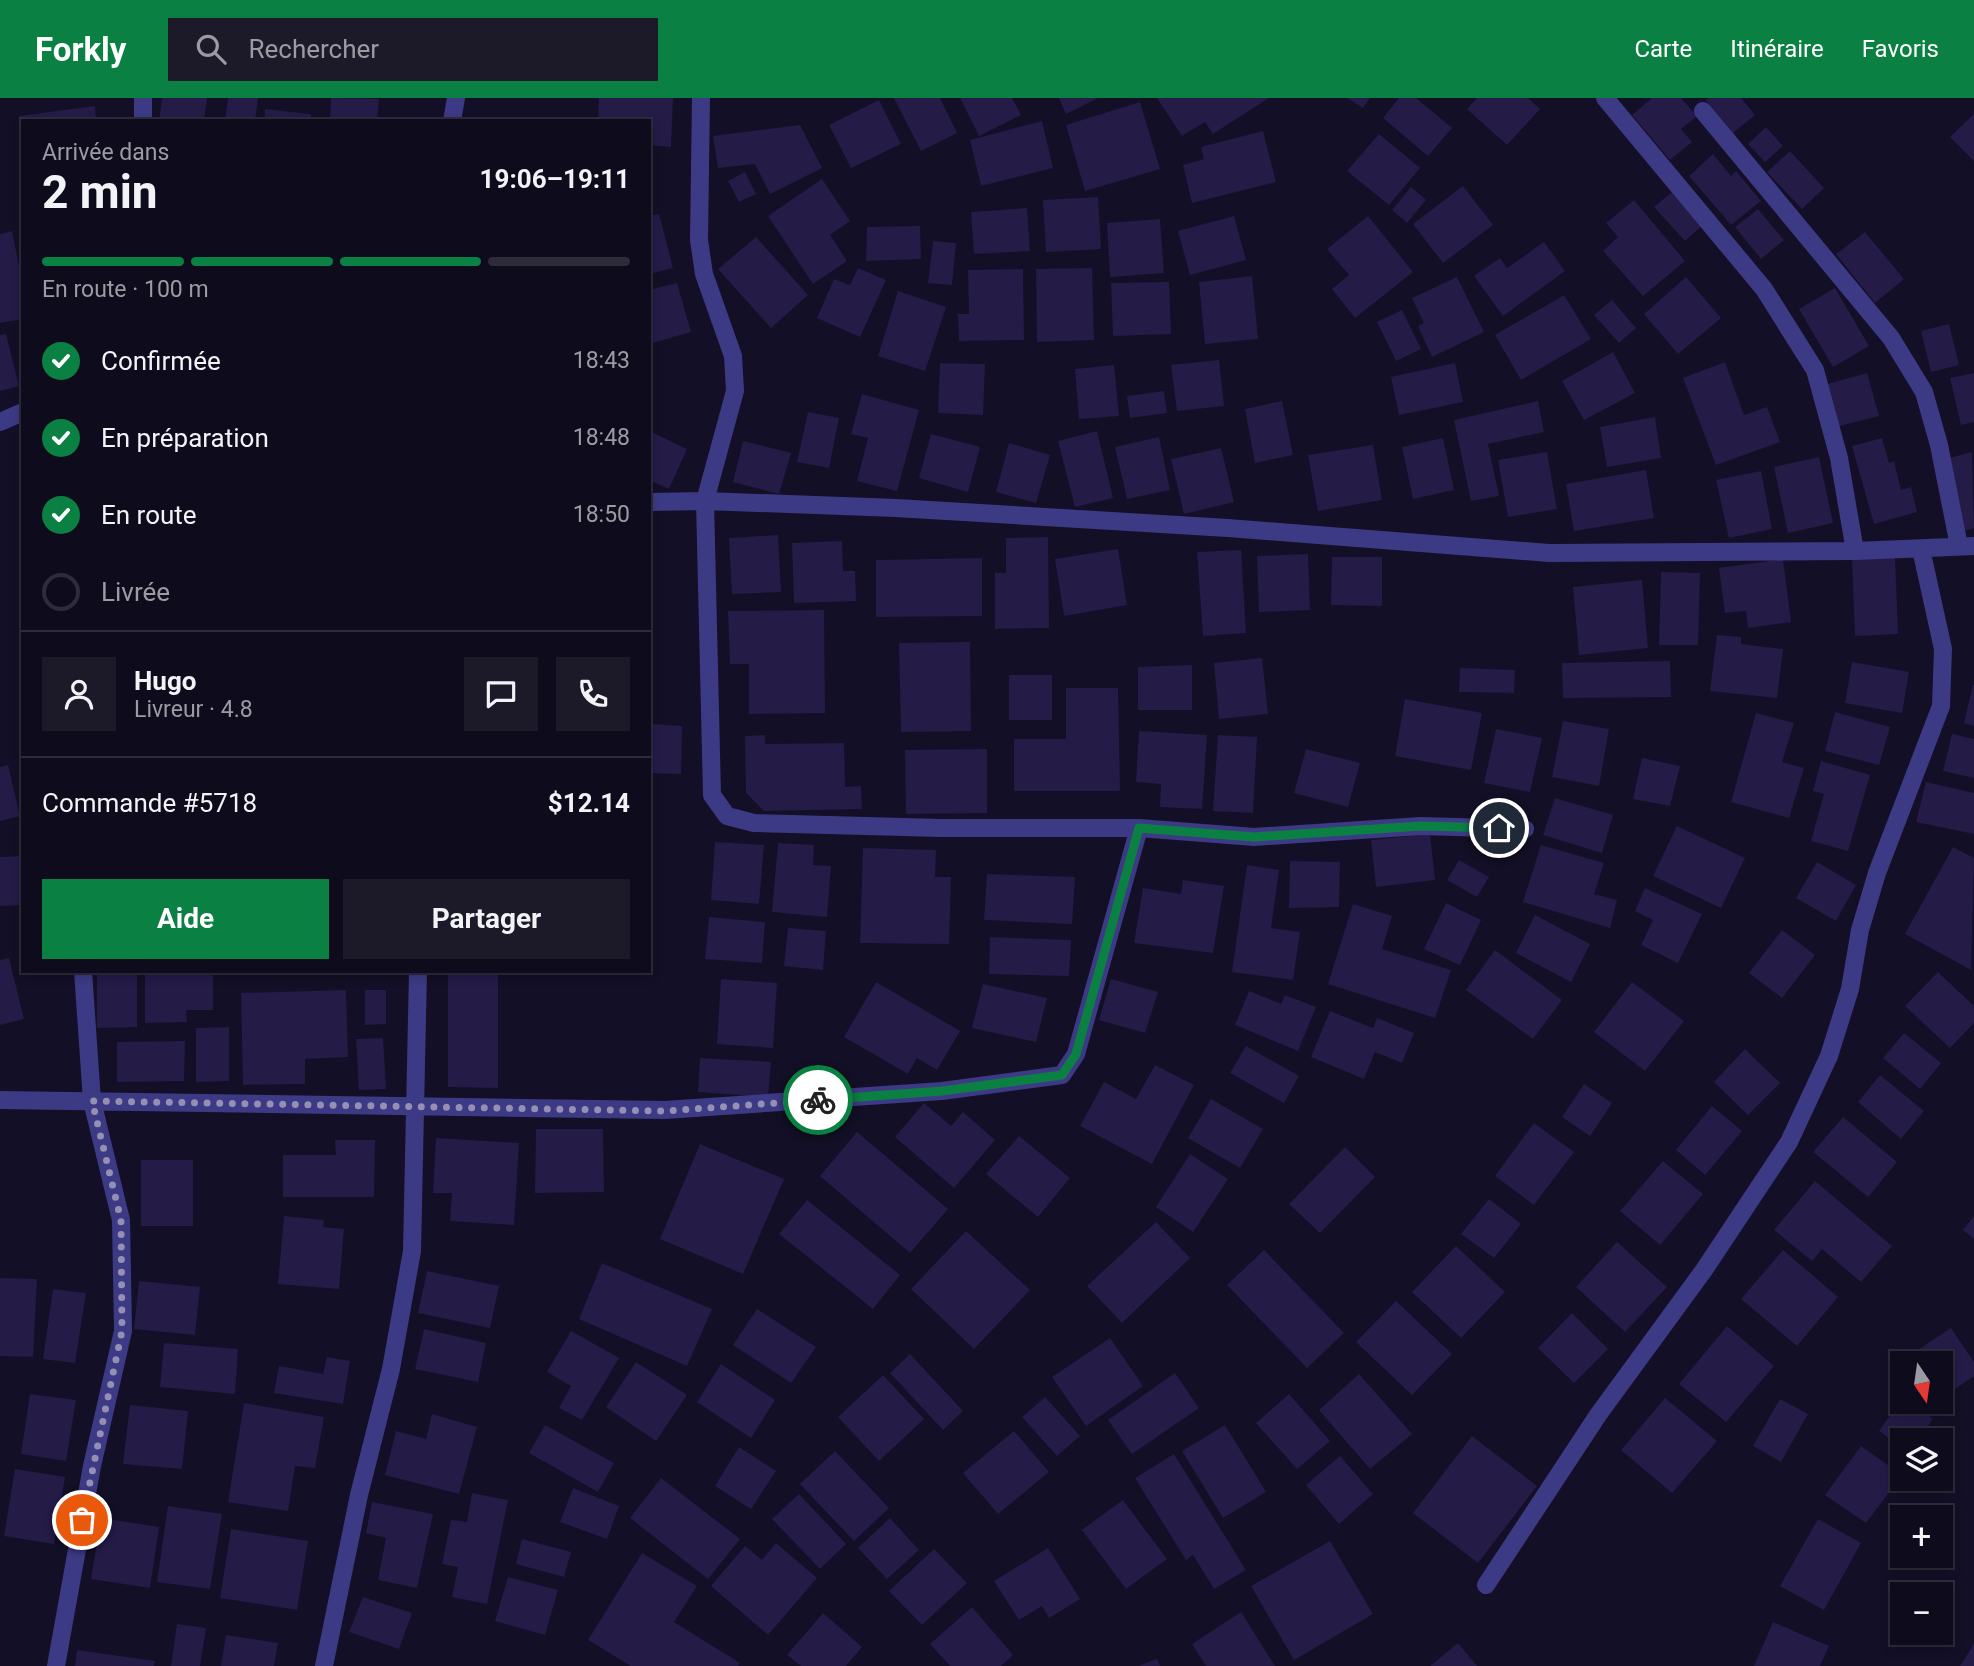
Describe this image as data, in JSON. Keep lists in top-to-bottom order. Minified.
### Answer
{"north":"bottom","page":{"header":"Forkly","search":"Rechercher","nav":["Carte","Itinéraire","Favoris"],"heading":["2 min","Arrivée dans","19:06–19:11"],"panel":["Hugo","Livreur · 4.8","Commande #5718","$12.14"],"bar":"En route · 100 m","list":[["Confirmée","18:43"],["En préparation","18:48"],["En route","18:50"],"Livrée"],"buttons":["Aide","Partager"],"map_buttons":["+","−"]}}
